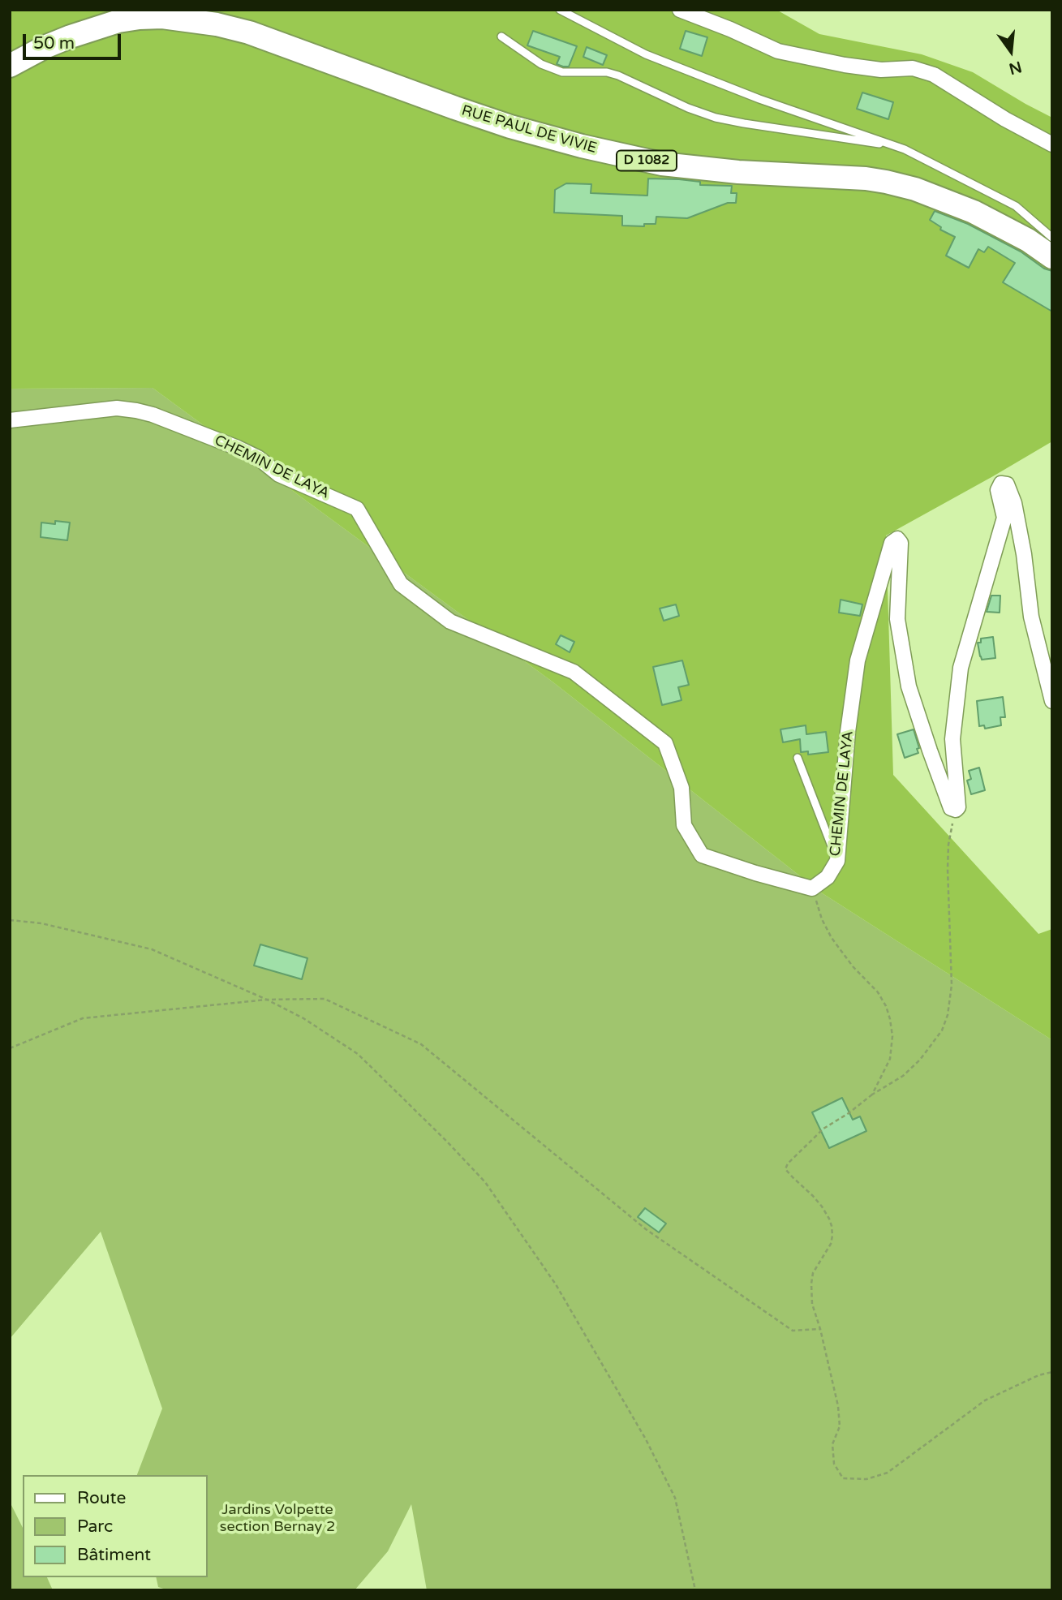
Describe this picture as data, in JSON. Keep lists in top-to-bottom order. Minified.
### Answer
{"streets":{"main road":["RUE PAUL DE VIVIE","D 1082"],"street":["CHEMIN DE LAYA"]},"parks":["Jardins Volpette section Bernay 2"],"legend":["Route","Parc","Bâtiment"],"scale_bar":"50 m","north":"bottom"}
